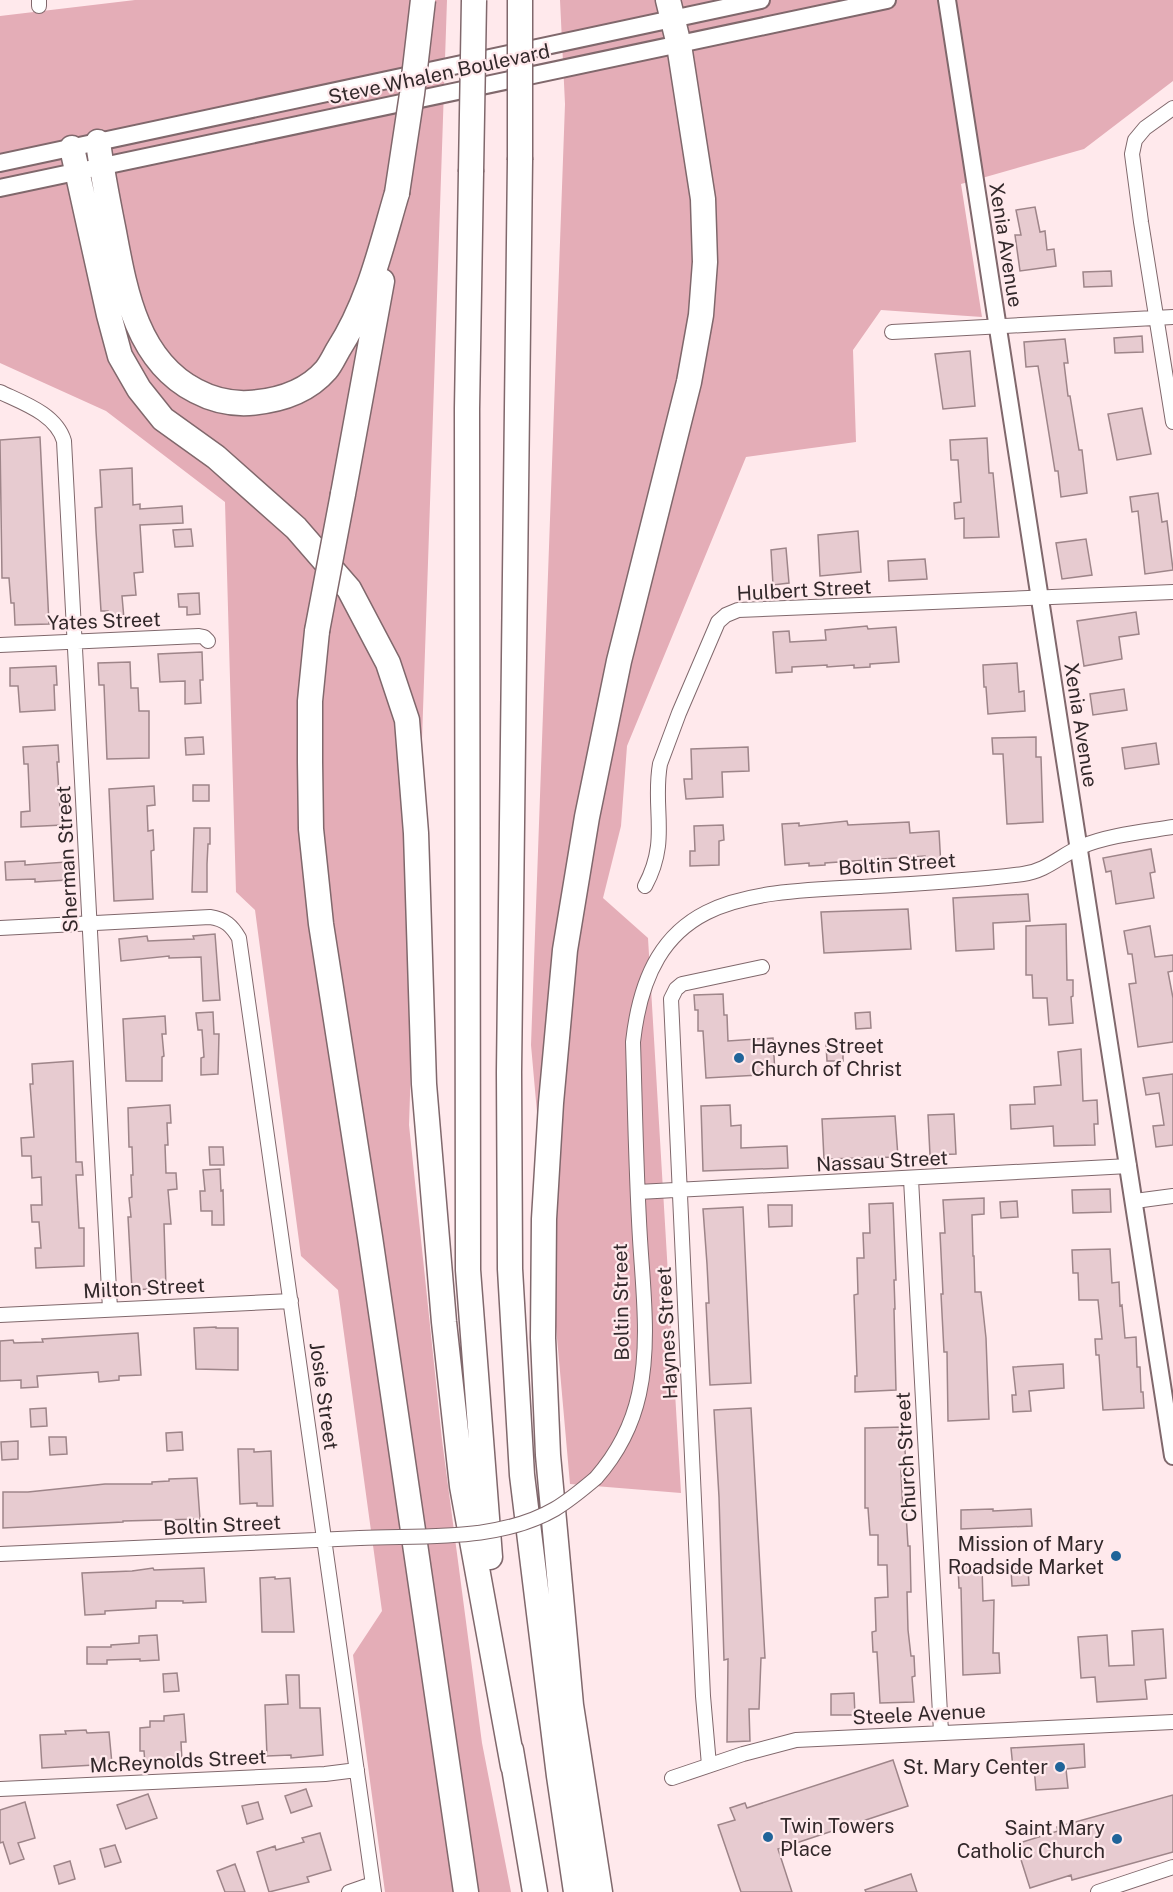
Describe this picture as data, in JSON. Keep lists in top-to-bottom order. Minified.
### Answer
{"streets":{"street":["Steve Whalen Boulevard","Xenia Avenue","Hulbert Street","Yates Street","Sherman Street","Boltin Street","Nassau Street","Milton Street","Haynes Street","Josie Street","Church Street","Steele Avenue","McReynolds Street"]},"crossings":[["Xenia Avenue","Hulbert Street"],["Xenia Avenue","Boltin Street"],["Xenia Avenue","Nassau Street"],["Yates Street","Sherman Street"],["Sherman Street","Milton Street"],["Sherman Street","Josie Street"],["Boltin Street","Nassau Street"],["Boltin Street","Josie Street"],["Nassau Street","Haynes Street"],["Nassau Street","Church Street"],["Milton Street","Josie Street"],["Haynes Street","Steele Avenue"],["Josie Street","McReynolds Street"],["Church Street","Steele Avenue"]],"places":["Haynes Street Church of Christ","Mission of Mary Roadside Market","St. Mary Center","Twin Towers Place","Saint Mary Catholic Church"]}
